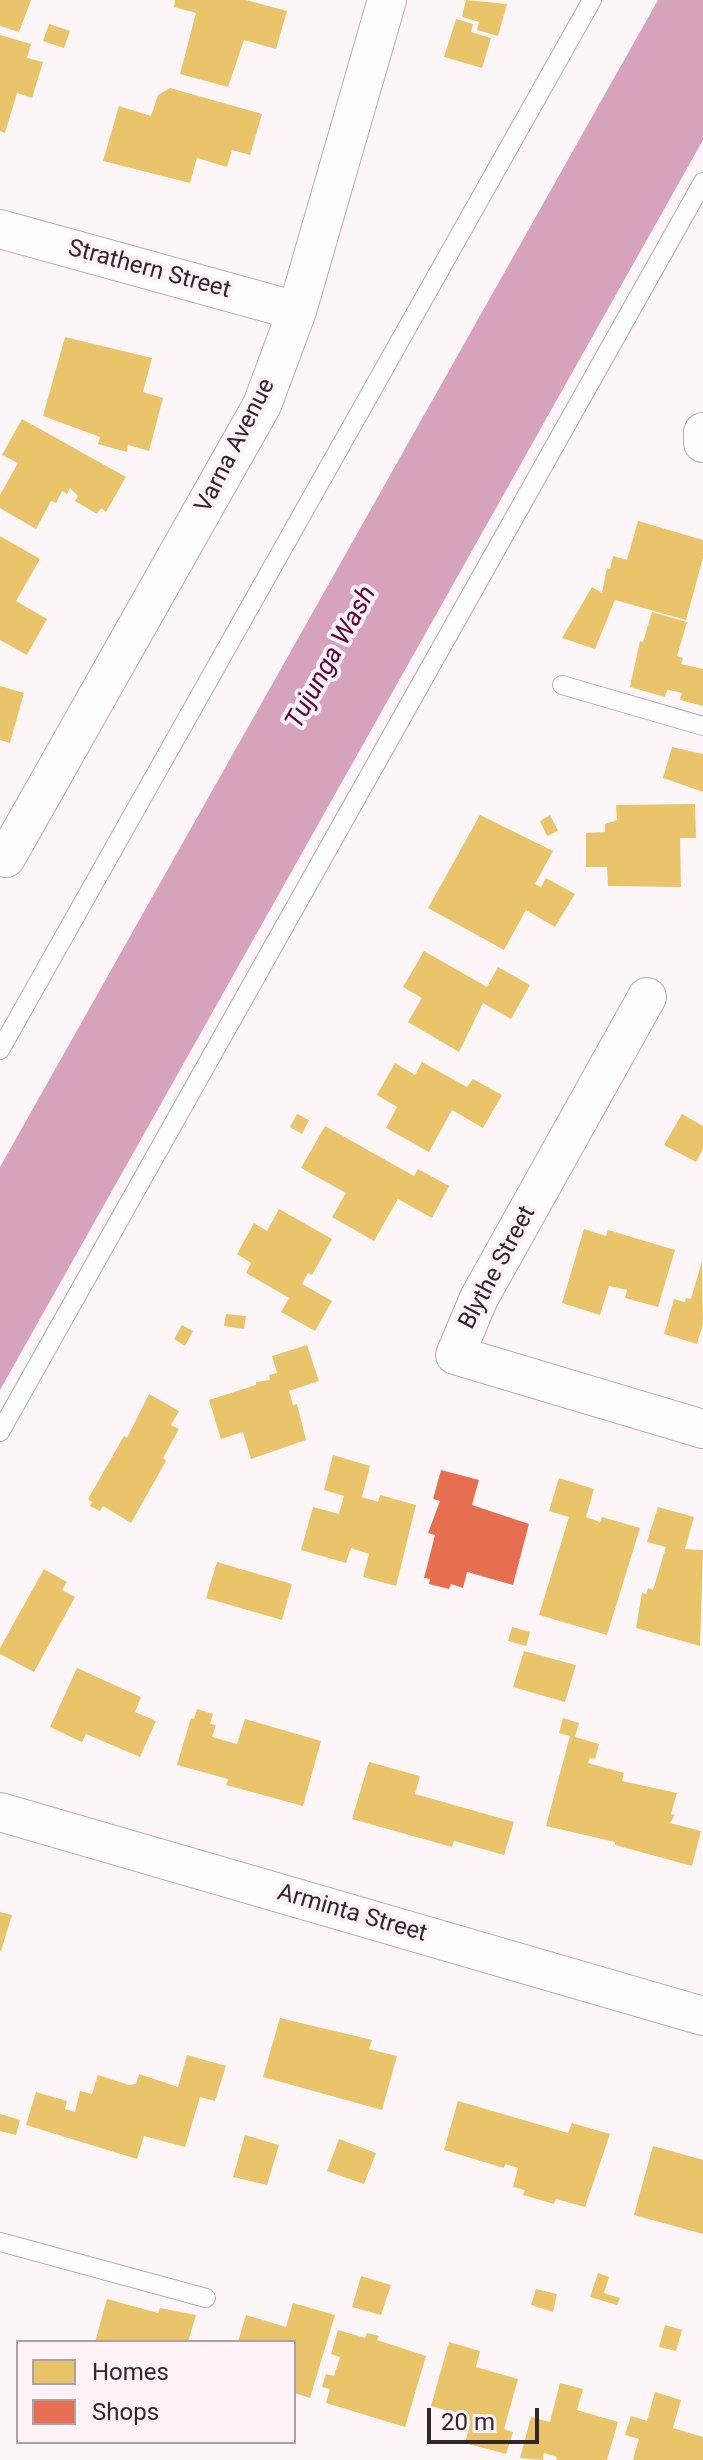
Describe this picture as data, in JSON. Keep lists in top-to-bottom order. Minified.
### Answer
{"streets":{"street":["Strathern Street","Varna Avenue","Blythe Street","Arminta Street"]},"crossings":[["Strathern Street","Varna Avenue"]],"water":["Tujunga Wash"],"legend":["Homes","Shops"],"scale_bar":"20 m"}
